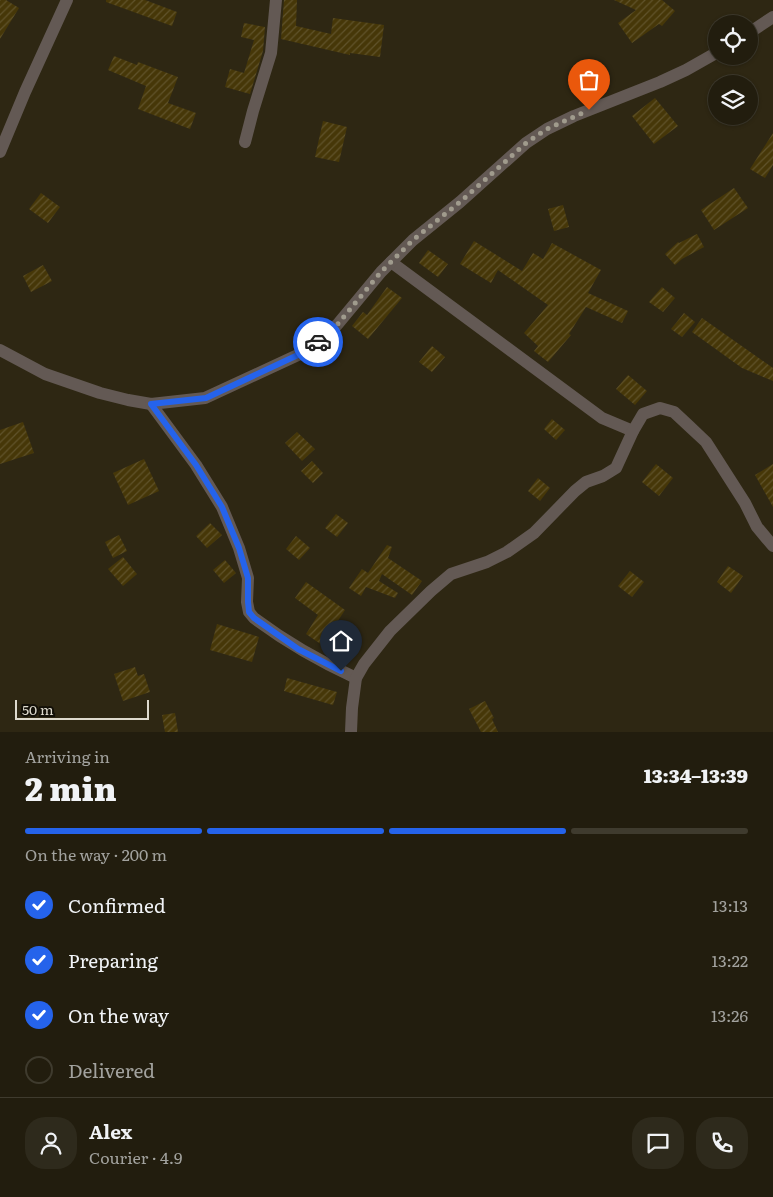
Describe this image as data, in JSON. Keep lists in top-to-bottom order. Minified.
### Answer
{"scale_bar":"50 m","page":{"scale":"50 m","heading":["2 min","Arriving in","13:34–13:39"],"panel":["Alex","Courier · 4.9"],"bar":"On the way · 200 m","list":[["Confirmed","13:13"],["Preparing","13:22"],["On the way","13:26"],"Delivered"]}}
